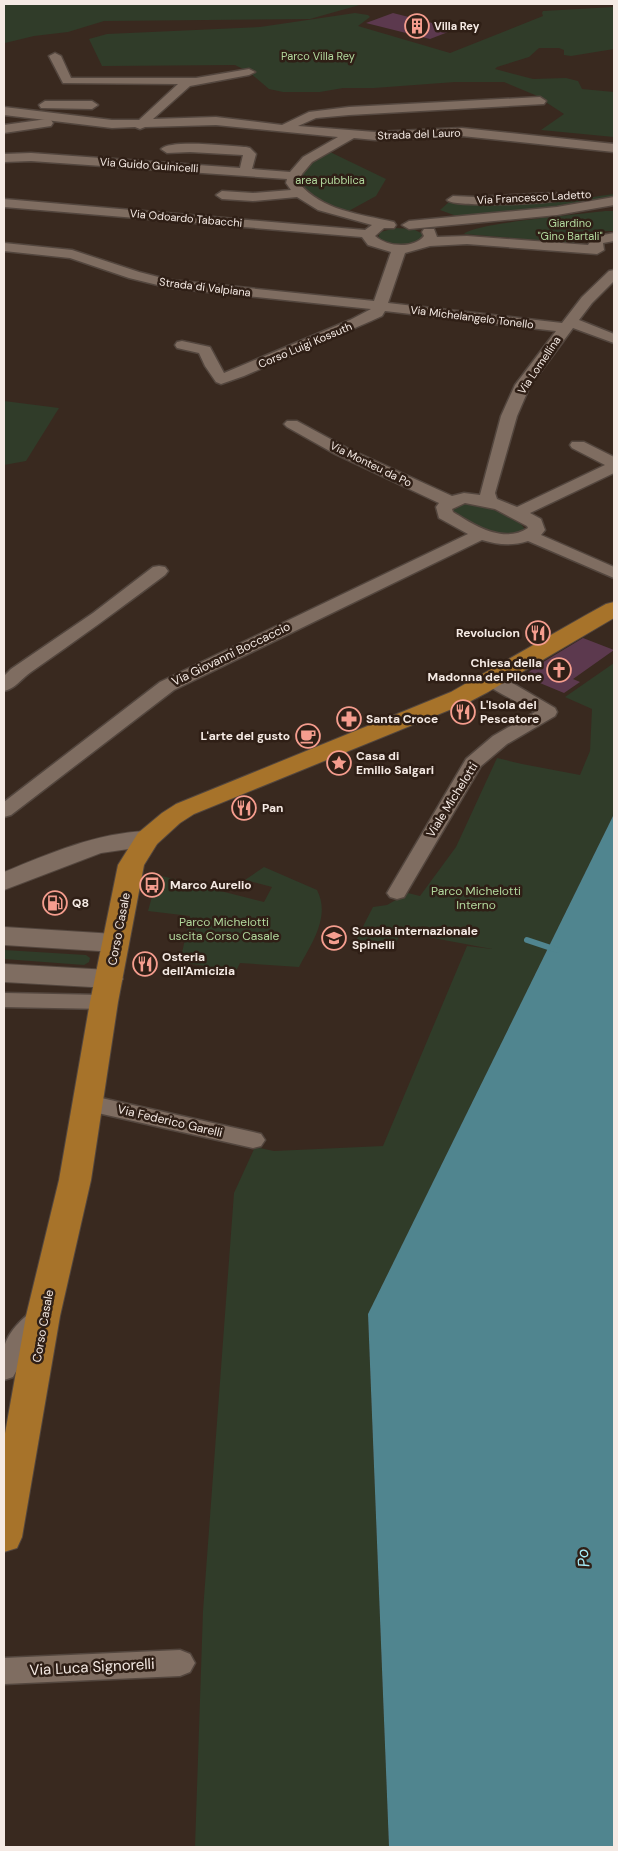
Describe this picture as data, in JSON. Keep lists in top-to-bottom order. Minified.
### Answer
{"streets":{"main road":["Corso Casale"],"street":["Strada del Lauro","Via Guido Guinicelli","Via Francesco Ladetto","Via Odoardo Tabacchi","Strada di Valpiana","Via Michelangelo Tonello","Corso Luigi Kossuth","Via Lomellina","Via Monteu da Po","Via Giovanni Boccaccio","Viale Michelotti","Via Federico Garelli","Via Luca Signorelli"]},"crossings":[["Strada di Valpiana","Via Michelangelo Tonello"],["Strada di Valpiana","Corso Luigi Kossuth"],["Via Michelangelo Tonello","Corso Luigi Kossuth"],["Via Michelangelo Tonello","Via Lomellina"],["Viale Michelotti","Corso Casale"],["Corso Casale","Via Federico Garelli"]],"water":["Po"],"parks":["Parco Villa Rey","area pubblica","Giardino \"Gino Bartali\"","Parco Michelotti Interno","Parco Michelotti uscita Corso Casale"],"places":{"building":["Villa Rey"],"restaurant":["Revolucion","L'Isola del Pescatore","Pan","Osteria dell'Amicizia"],"church":["Chiesa della Madonna del Pilone"],"pharmacy":["Santa Croce"],"cafe":["L'arte del gusto"],"place":["Casa di Emilio Salgari"],"bus stop":["Marco Aurelio"],"fuel station":["Q8"],"school or university":["Scuola internazionale Spinelli"]}}
